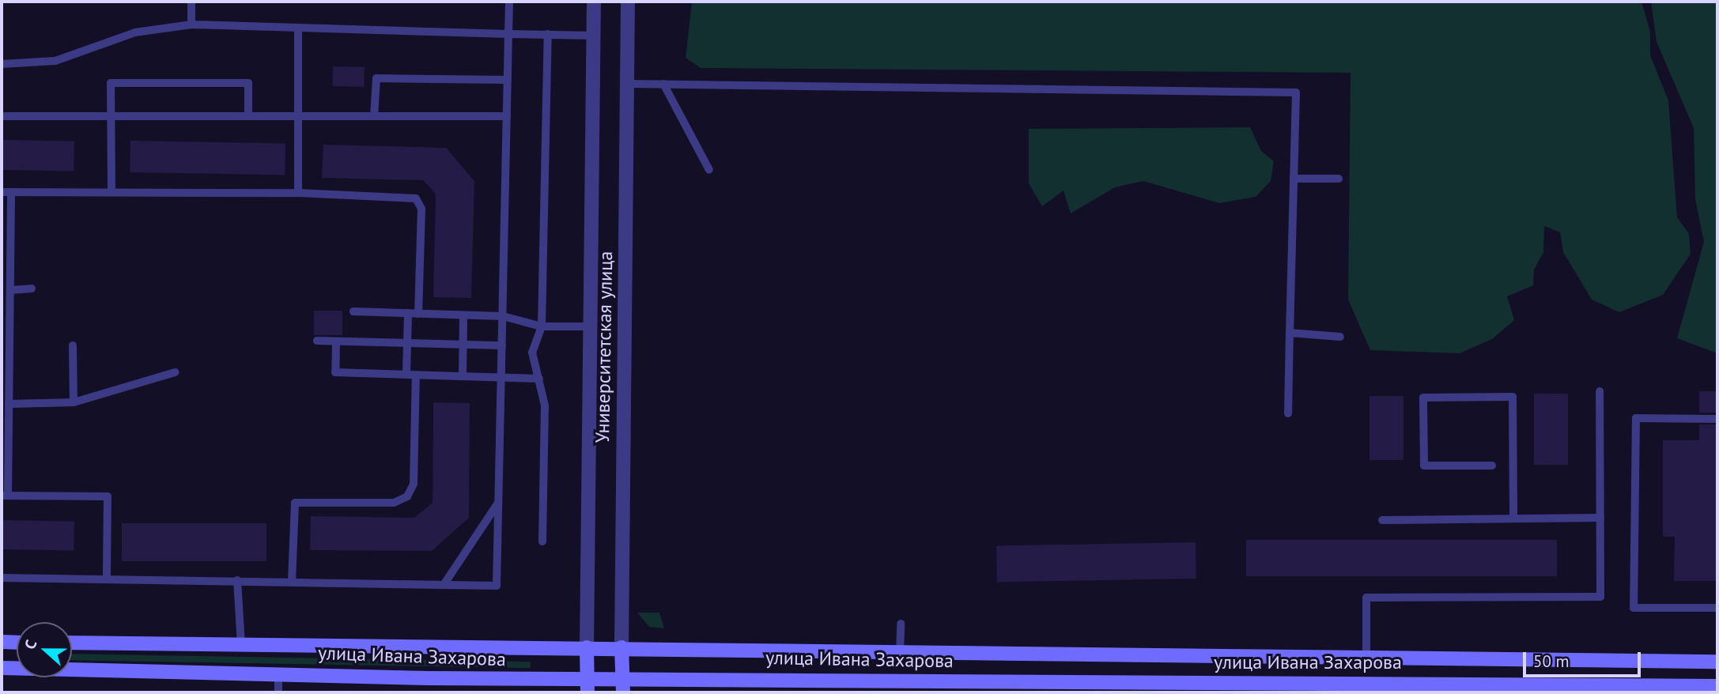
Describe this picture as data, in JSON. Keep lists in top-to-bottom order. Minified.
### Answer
{"streets":{"main road":["Университетская улица","улица Ивана Захарова"]},"crossings":[["Университетская улица","улица Ивана Захарова"]],"scale_bar":"50 m","north":"left"}
